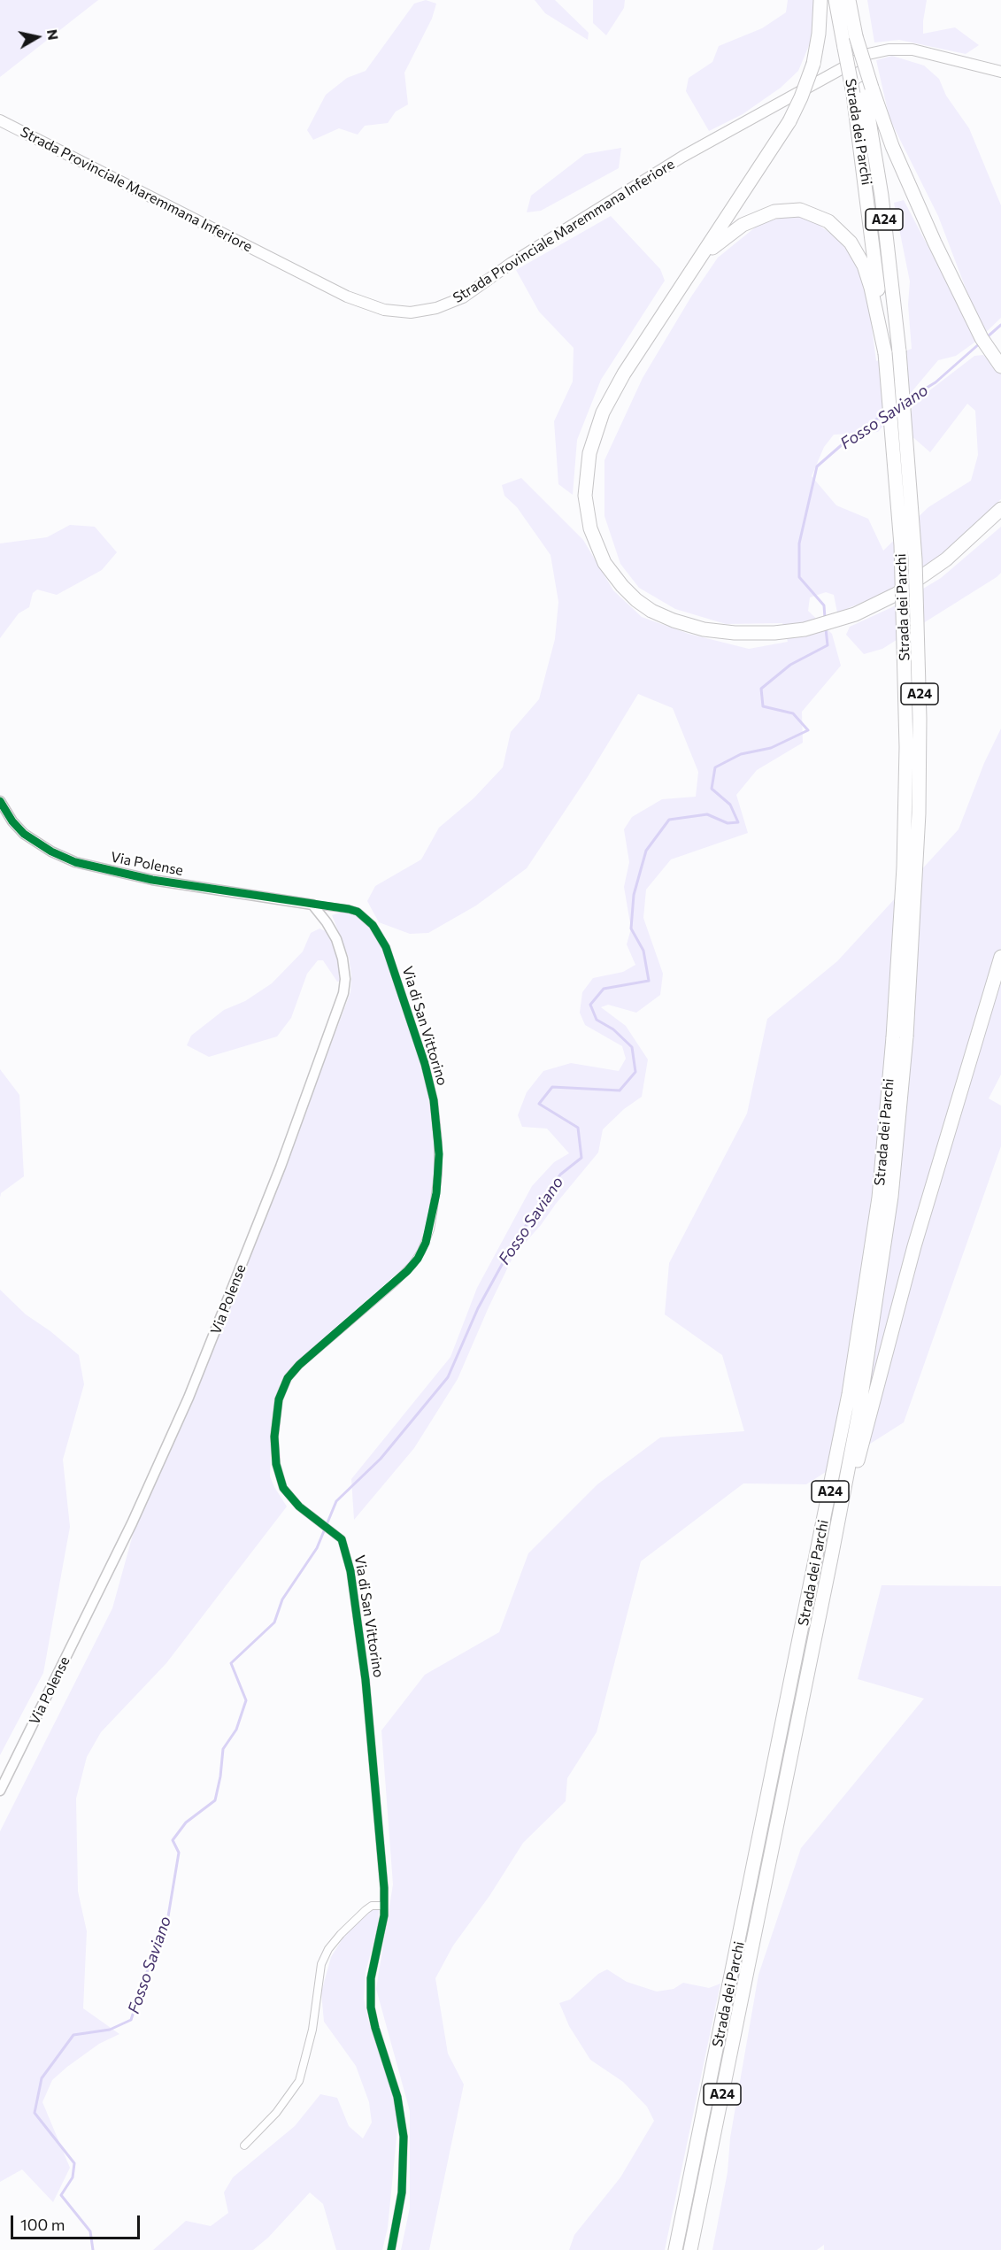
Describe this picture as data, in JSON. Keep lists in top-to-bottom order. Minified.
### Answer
{"streets":{"highway":["Strada dei Parchi","A24"],"main road":["Strada Provinciale Maremmana Inferiore"],"street":["Via Polense","Via di San Vittorino"]},"crossings":[["Via Polense","Via di San Vittorino"]],"water":["Fosso Saviano"],"scale_bar":"100 m","north":"right"}
